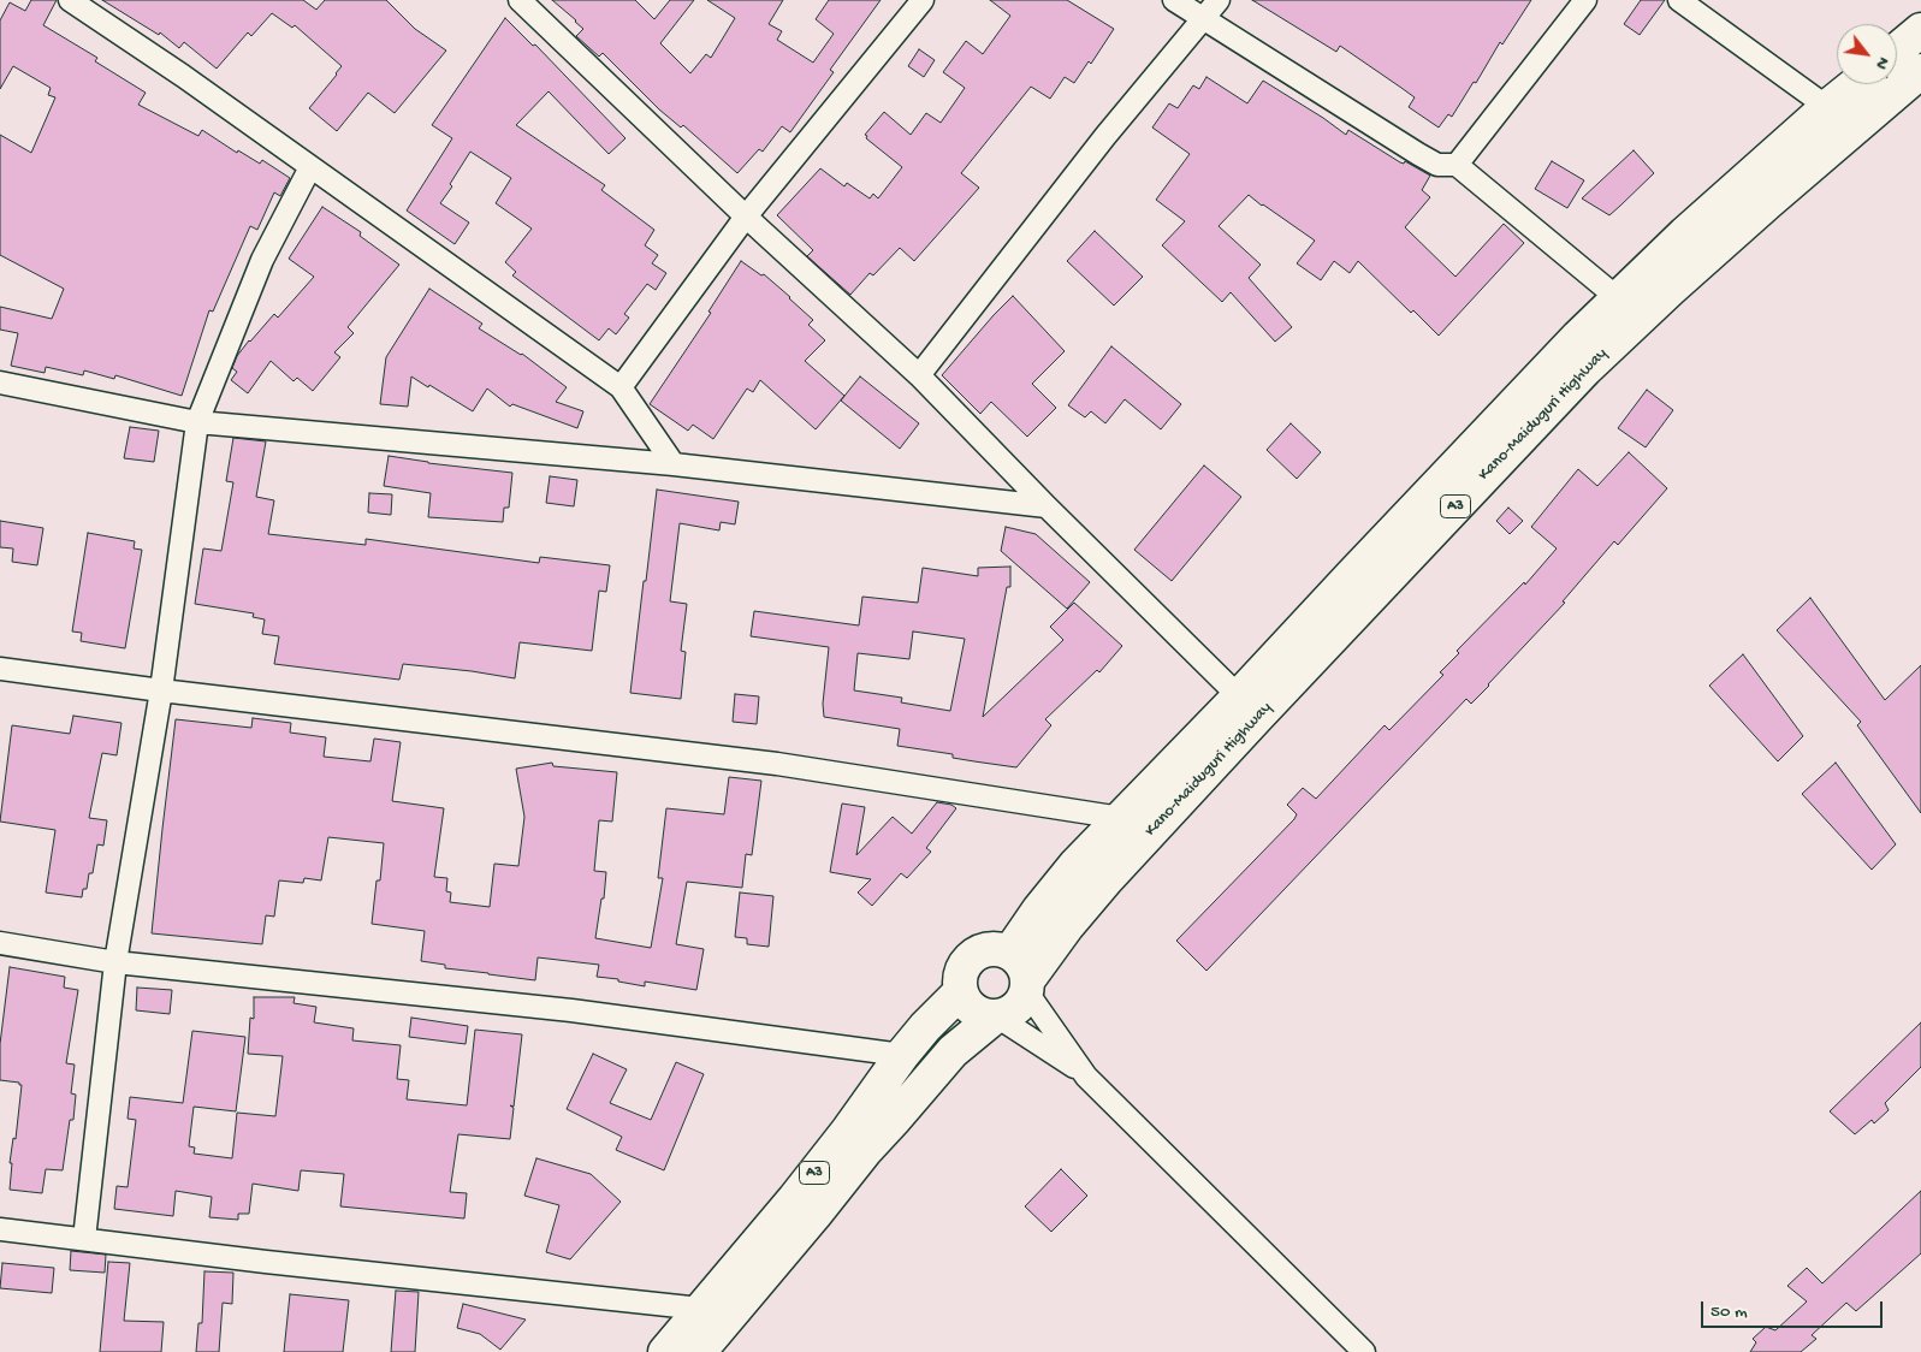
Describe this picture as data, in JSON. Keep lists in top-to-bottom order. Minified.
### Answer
{"streets":{"highway":["Kano-Maiduguri Highway","A3"]},"crossings":[["Kano-Maiduguri Highway","A3"]],"scale_bar":"50 m","north":"bottom right"}
